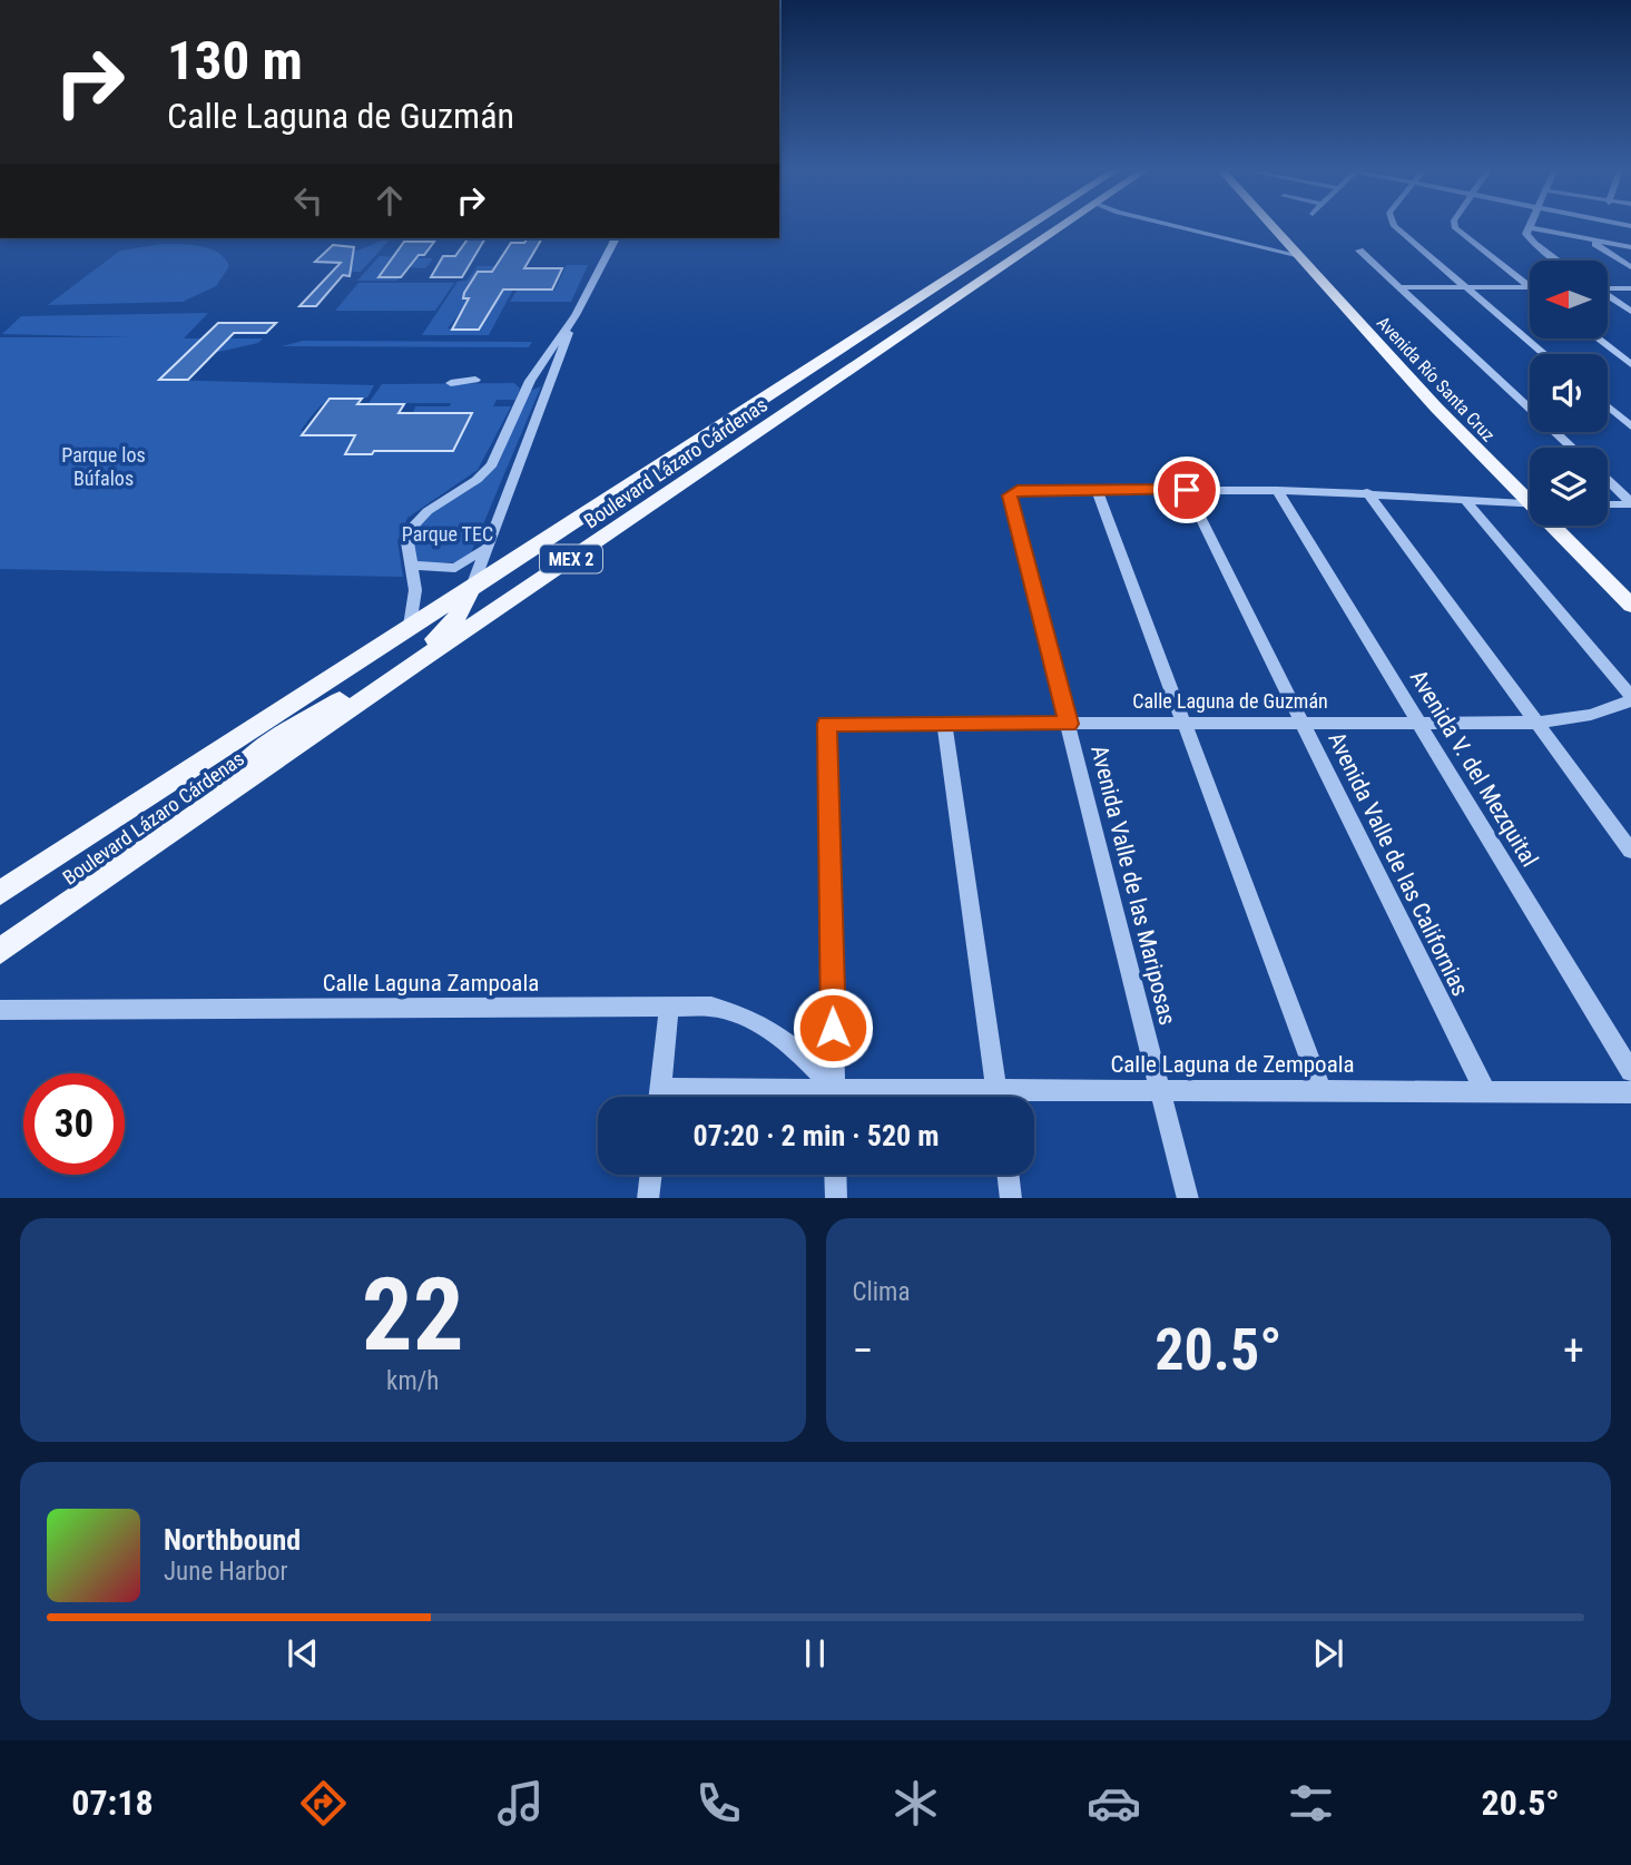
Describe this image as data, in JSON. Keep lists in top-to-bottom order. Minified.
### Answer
{"streets":{"main road":["Avenida Río Santa Cruz","Boulevard Lázaro Cárdenas","MEX 2"],"street":["Calle Laguna de Guzmán","Avenida V. del Mezquital","Avenida Valle de las Californias","Avenida Valle de las Mariposas","Calle Laguna Zampoala","Calle Laguna de Zempoala"]},"crossings":[["Calle Laguna de Guzmán","Avenida V. del Mezquital"],["Calle Laguna de Guzmán","Avenida Valle de las Californias"],["Calle Laguna de Guzmán","Avenida Valle de las Mariposas"],["Calle Laguna de Guzmán","Calle Laguna Zampoala"],["Calle Laguna de Guzmán","Calle Laguna de Zempoala"],["Avenida Valle de las Californias","Calle Laguna de Zempoala"],["Avenida Valle de las Mariposas","Calle Laguna de Zempoala"],["Calle Laguna Zampoala","Calle Laguna de Zempoala"]],"parks":["Parque los Búfalos","Parque TEC"],"north":"left","page":{"turn":["130 m","Calle Laguna de Guzmán"],"limit":"30","trip":"07:20 · 2 min · 520 m","tile":[["22","km/h"],"Clima"],"heat":["−","20.5°","+"],"song":["Northbound","June Harbor"],"tabs":["07:18","20.5°"]}}
